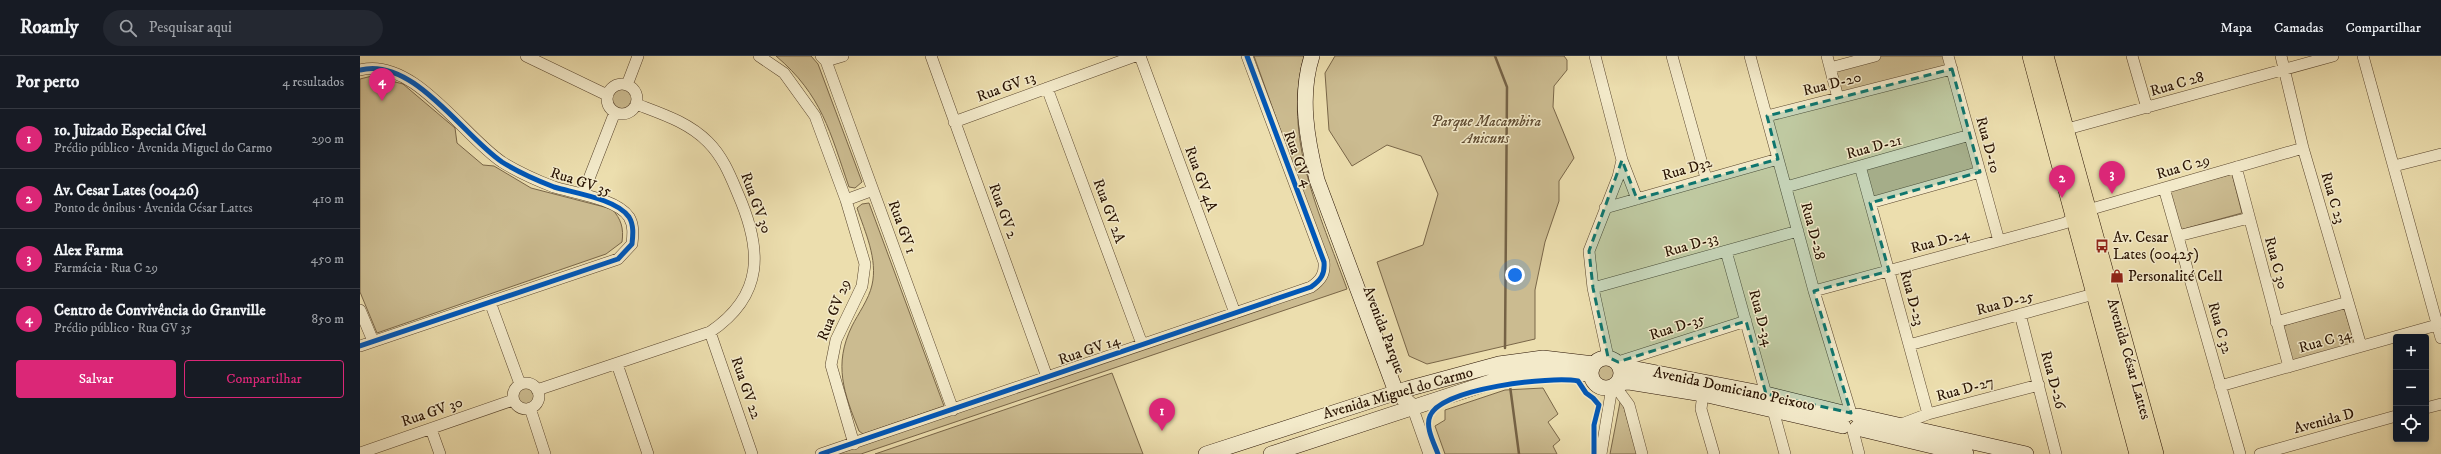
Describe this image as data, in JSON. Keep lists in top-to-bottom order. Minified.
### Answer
{"streets":{"main road":["Avenida Parque","Avenida César Lattes","Avenida Domiciano Peixoto","Avenida Miguel do Carmo"],"street":["Rua D-20","Rua C 28","Rua GV 13","Rua D-10","Rua D-21","Rua GV 4","Rua C 29","Rua D32","Rua GV 4A","Rua GV 35","Rua C 23","Rua GV 30","Rua GV 2","Rua GV 2A","Rua GV 1","Rua D-28","Rua D-24","Rua D-33","Rua C 30","Rua D-23","Rua D-25","Rua GV 29","Rua D-34","Rua D-35","Rua C 32","Rua C 34","Rua GV 14","Rua D-26","Rua GV 22","Rua D-27","Avenida D"]},"crossings":[["Rua D-20","Rua D-10"],["Rua D-20","Rua D-28"],["Rua C 28","Rua C 23"],["Rua C 28","Avenida César Lattes"],["Rua GV 13","Rua GV 2"],["Rua GV 13","Rua GV 2A"],["Rua D-10","Rua D-21"],["Rua D-10","Rua D-24"],["Rua D-21","Rua D-28"],["Rua D-21","Rua D-23"],["Rua GV 4","Rua GV 14"],["Rua C 29","Rua C 23"],["Rua C 29","Rua D-24"],["Rua C 29","Rua C 30"],["Rua C 29","Rua C 32"],["Rua C 29","Avenida César Lattes"],["Rua D32","Rua D-28"],["Rua GV 4A","Rua GV 14"],["Rua C 23","Rua C 34"],["Rua GV 30","Rua GV 22"],["Rua GV 2","Rua GV 14"],["Rua GV 2A","Rua GV 14"],["Rua GV 1","Rua GV 14"],["Rua D-28","Rua D-24"],["Rua D-28","Rua D-33"],["Rua D-28","Avenida Domiciano Peixoto"],["Rua D-24","Rua D-23"],["Rua D-24","Avenida César Lattes"],["Rua D-33","Rua D-34"],["Rua C 30","Rua C 34"],["Rua D-23","Rua D-25"],["Rua D-23","Rua D-27"],["Rua D-25","Avenida César Lattes"],["Rua D-25","Rua D-26"],["Rua GV 29","Rua GV 14"],["Rua D-34","Rua D-35"],["Rua D-34","Avenida Domiciano Peixoto"],["Rua D-35","Avenida Domiciano Peixoto"],["Rua D-35","Avenida Miguel do Carmo"],["Rua C 32","Rua C 34"],["Avenida Parque","Avenida Miguel do Carmo"],["Rua D-26","Rua D-27"],["Avenida Domiciano Peixoto","Rua D-27"],["Avenida Domiciano Peixoto","Avenida Miguel do Carmo"]],"parks":["Parque Macambira Anicuns"],"places":{"bus stop":["Av. Cesar Lates (00425)"],"shop":["Personalité Cell"]},"page":{"header":"Roamly","search":"Pesquisar aqui","nav":["Mapa","Camadas","Compartilhar"],"heading":["Por perto","4 resultados"],"pins":["4","3","2","1"],"list":[{"mark":"1","name":"1o. Juizado Especial Cível","note":"Prédio público · Avenida Miguel do Carmo","value":"290 m"},{"mark":"2","name":"Av. Cesar Lates (00426)","note":"Ponto de ônibus · Avenida César Lattes","value":"410 m"},{"mark":"3","name":"Alex Farma","note":"Farmácia · Rua C 29","value":"450 m"},{"mark":"4","name":"Centro de Convivência do Granville","note":"Prédio público · Rua GV 35","value":"850 m"}],"map_buttons":["+","−"],"buttons":["Salvar","Compartilhar"]}}
